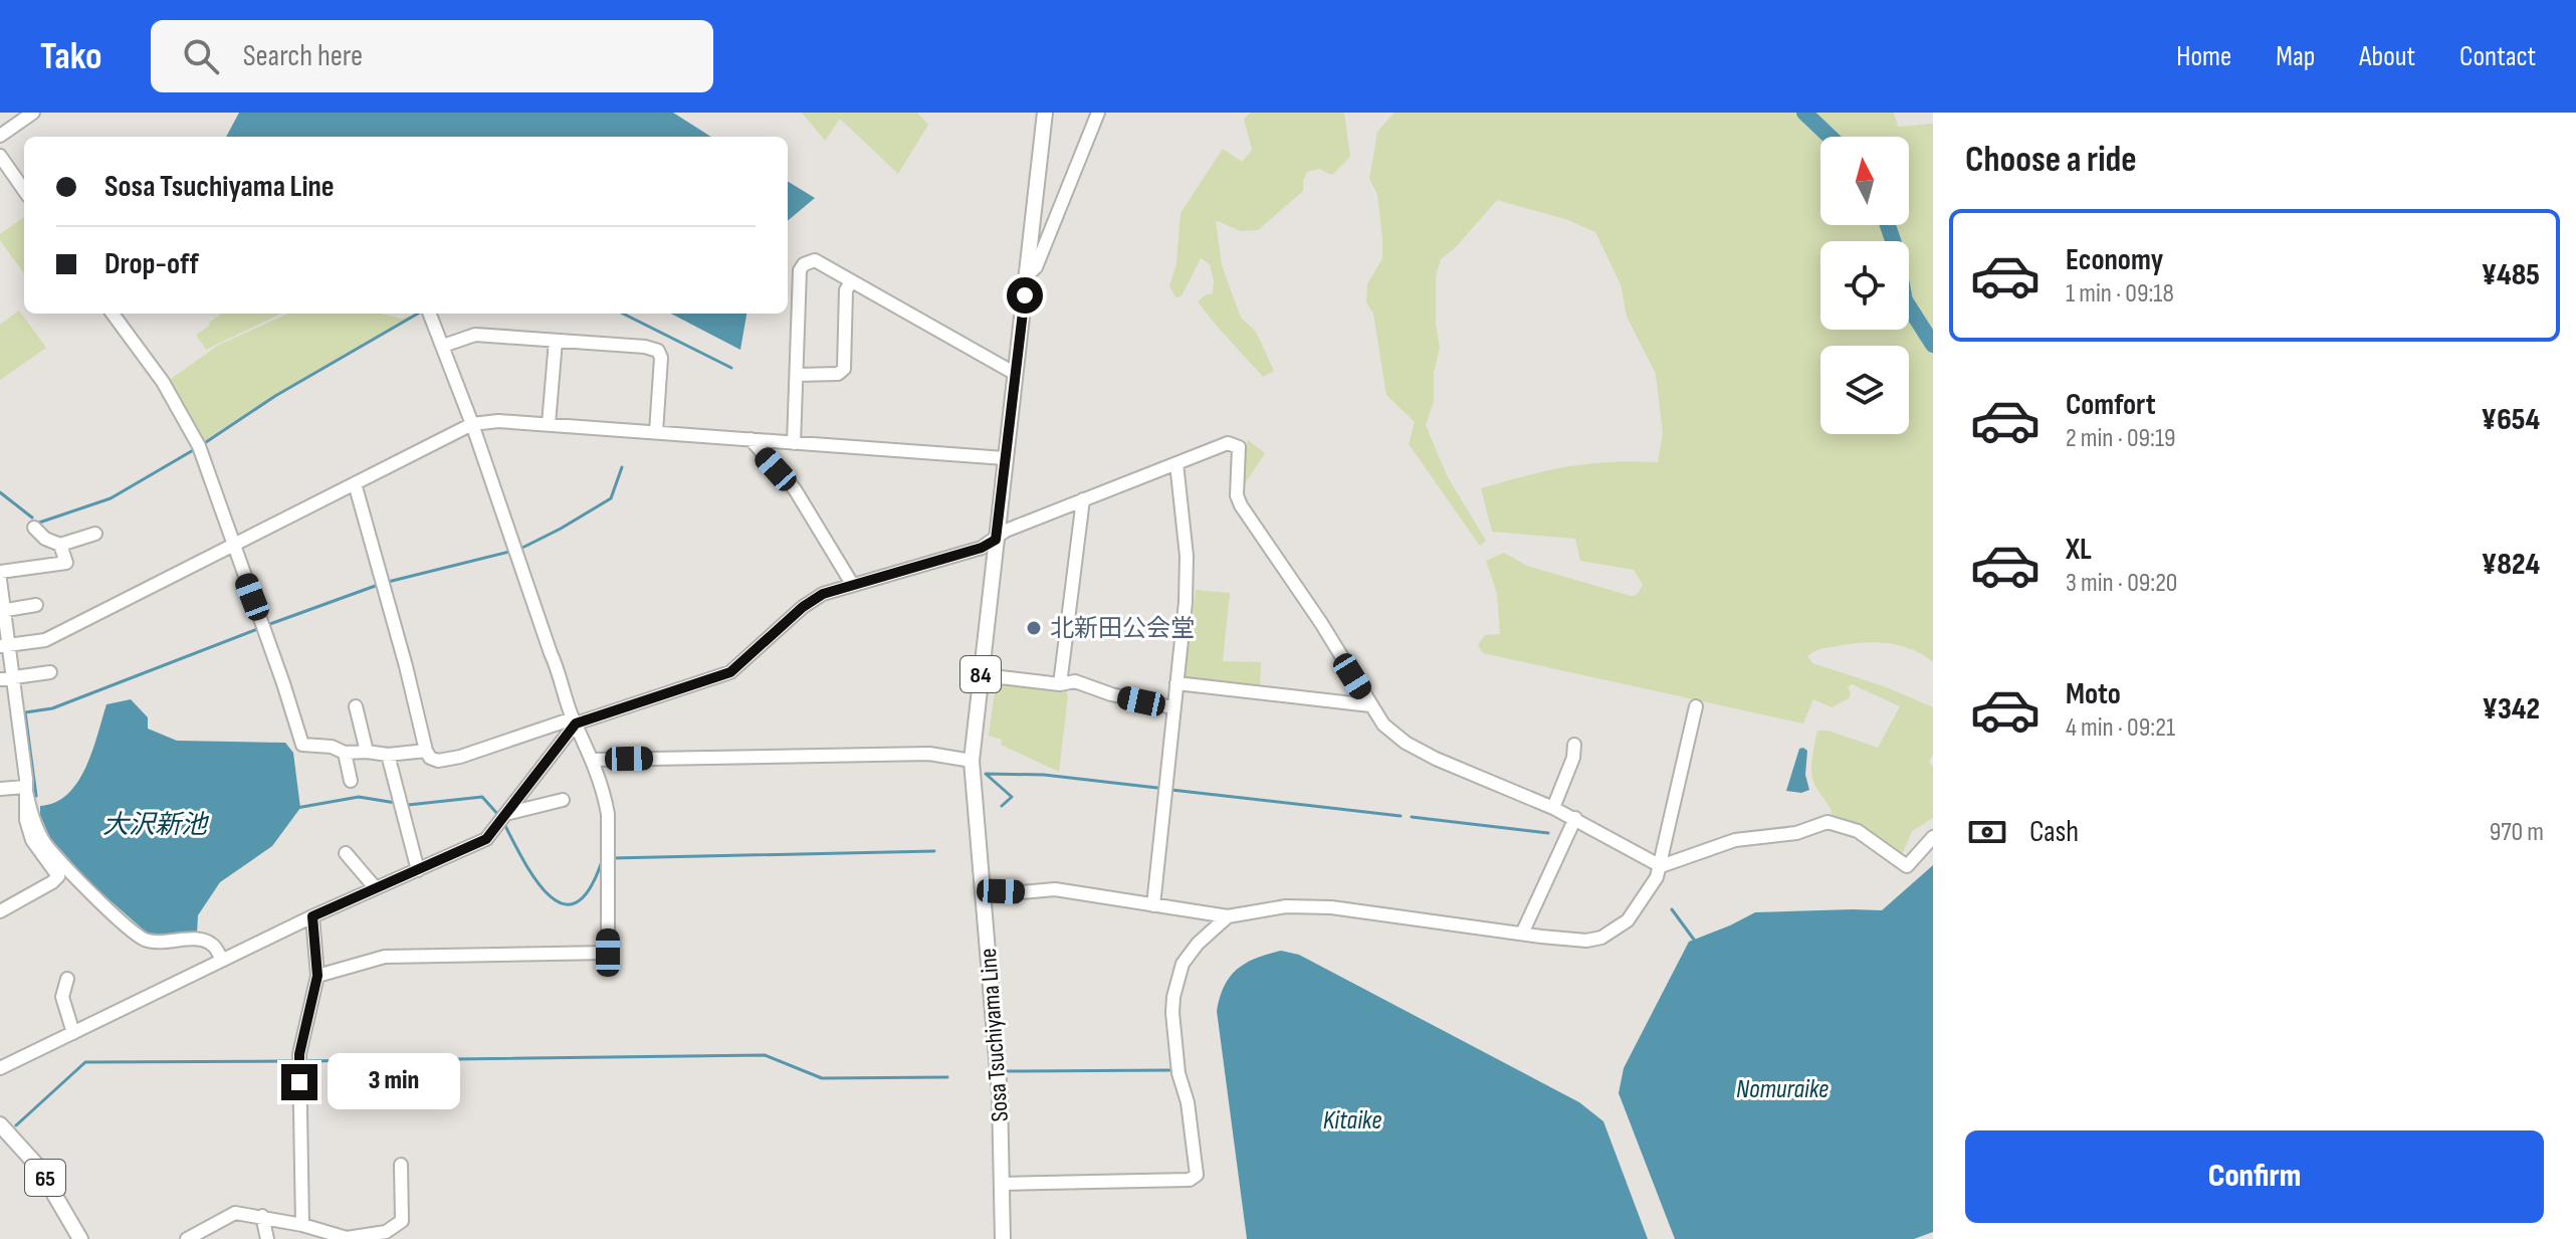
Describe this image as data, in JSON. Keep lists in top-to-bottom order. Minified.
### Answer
{"streets":{"main road":["84","Sosa Tsuchiyama Line","65"]},"water":["大沢新池","Nomuraike","Kitaike"],"places":["北新田公会堂"],"north":"top","page":{"header":"Tako","search":"Search here","nav":["Home","Map","About","Contact"],"heading":"Choose a ride","banner":["Sosa Tsuchiyama Line","Drop-off"],"list":[{"name":"Economy","note":"1 min · 09:18","value":"¥485"},{"name":"Comfort","note":"2 min · 09:19","value":"¥654"},{"name":"XL","note":"3 min · 09:20","value":"¥824"},{"name":"Moto","note":"4 min · 09:21","value":"¥342"}],"pay":["Cash","970 m"],"bubble":"3 min","buttons":"Confirm"}}
